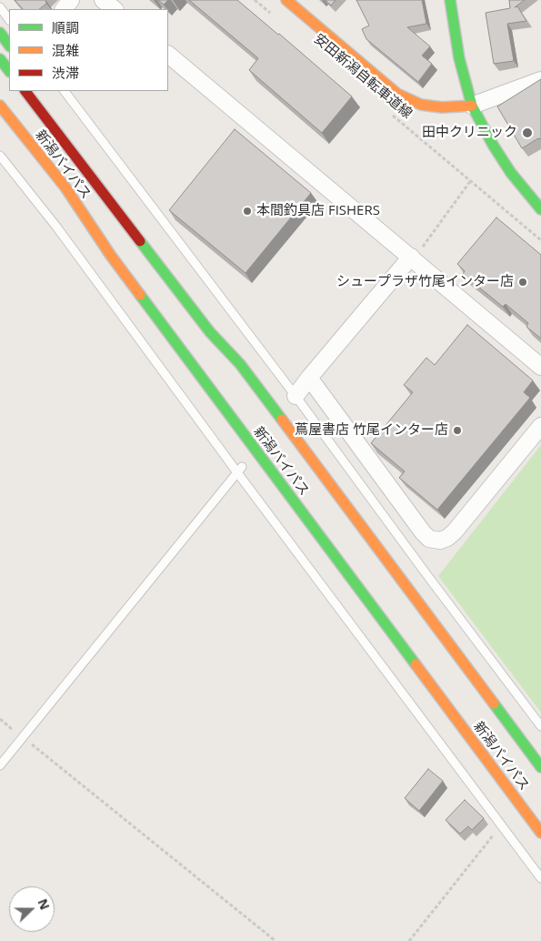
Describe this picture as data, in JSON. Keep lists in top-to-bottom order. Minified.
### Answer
{"streets":{"main road":["新潟バイパス"],"path":["安田新潟自転車道線"]},"places":["田中クリニック","本間釣具店 FISHERS","シュープラザ竹尾インター店","蔦屋書店 竹尾インター店"],"legend":["順調","混雑","渋滞"],"north":"right"}
